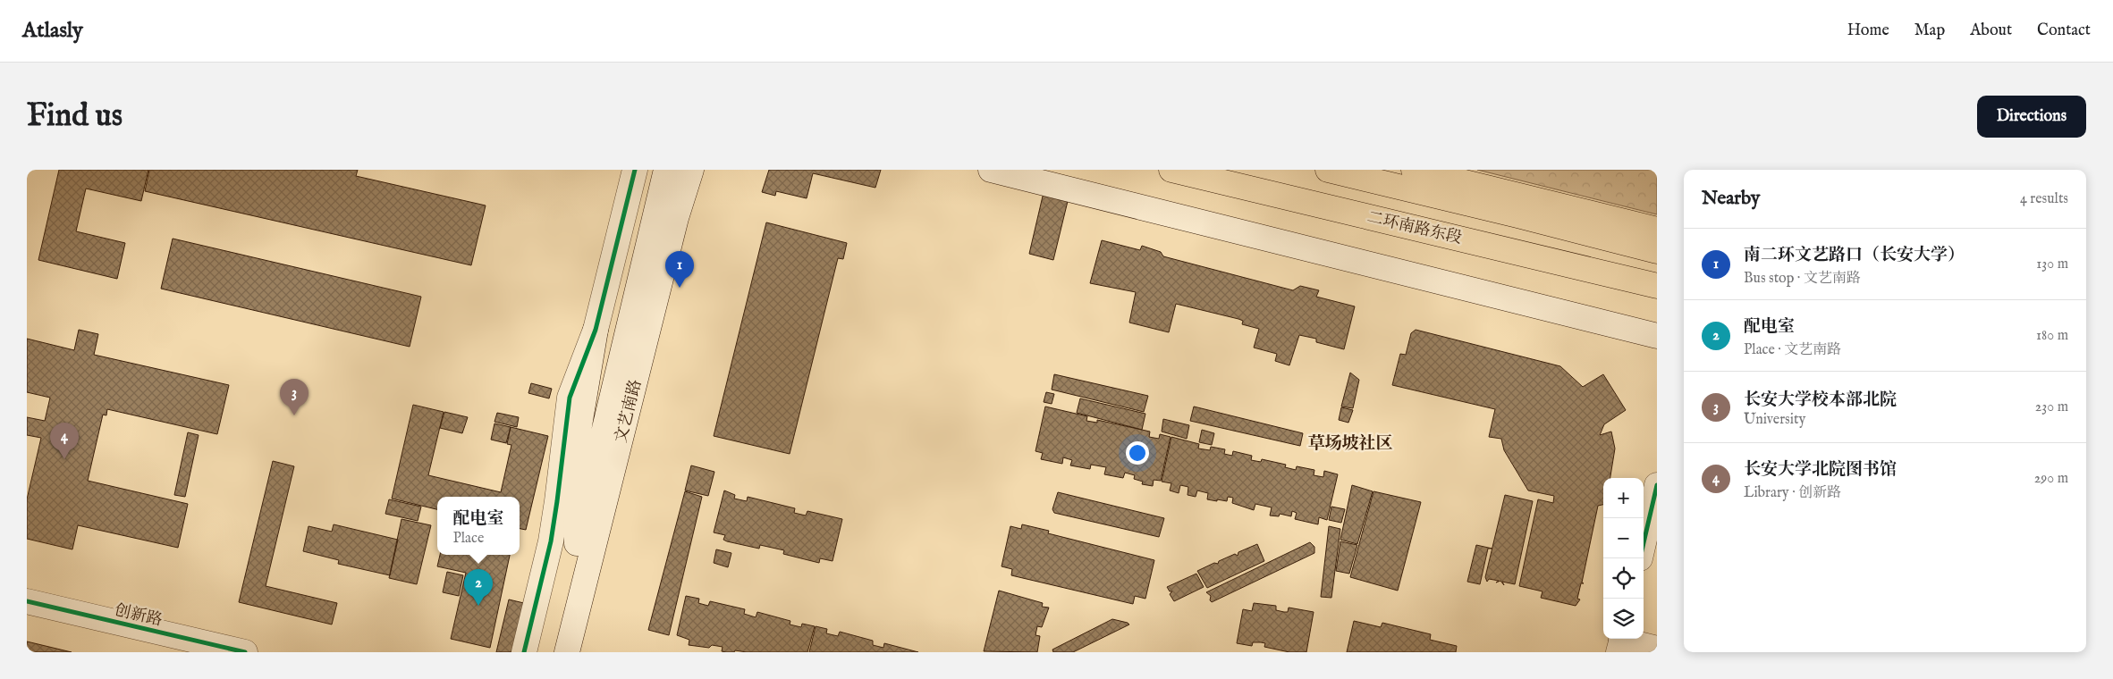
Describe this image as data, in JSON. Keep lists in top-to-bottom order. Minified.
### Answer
{"streets":{"highway":["二环南路东段"],"main road":["文艺南路","创新路"]},"districts":["草场坡社区"],"page":{"header":"Atlasly","nav":["Home","Map","About","Contact"],"buttons":"Directions","title":"Find us","heading":["Nearby","4 results"],"list":[{"mark":"1","name":"南二环文艺路口（长安大学）","note":"Bus stop · 文艺南路","value":"130 m"},{"mark":"2","name":"配电室","note":"Place · 文艺南路","value":"180 m"},{"mark":"3","name":"长安大学校本部北院","note":"University","value":"230 m"},{"mark":"4","name":"长安大学北院图书馆","note":"Library · 创新路","value":"290 m"}],"pins":["1","3","4","2"],"map_buttons":["+","−"],"popup":["配电室","Place"]}}
